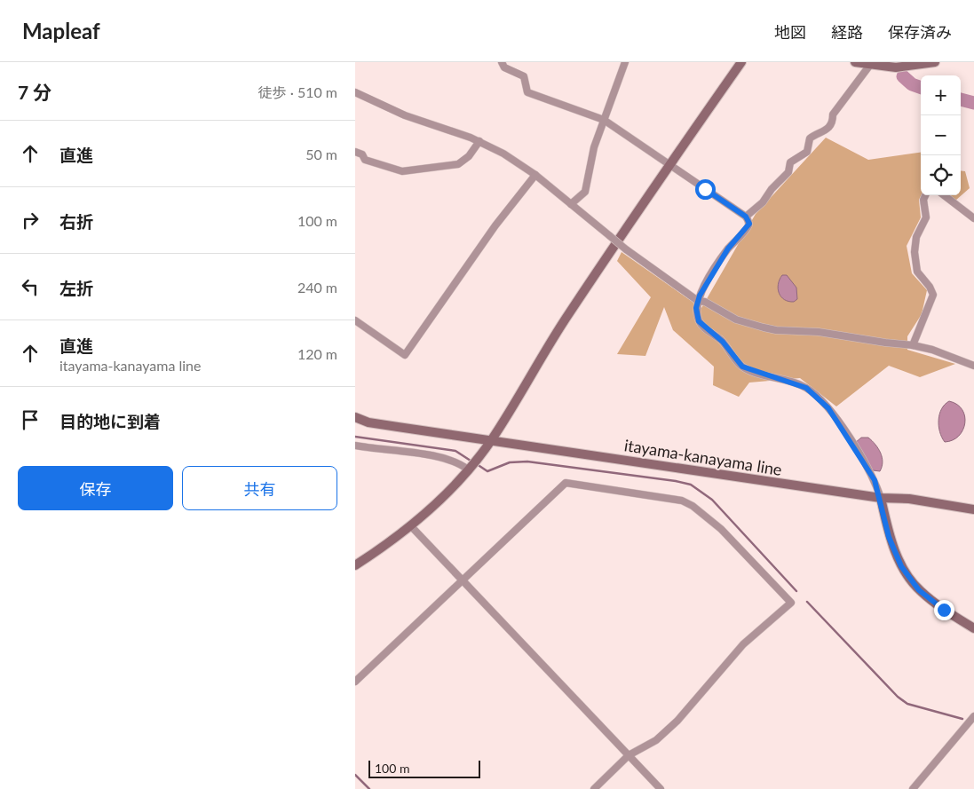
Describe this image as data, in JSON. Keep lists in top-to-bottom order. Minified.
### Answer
{"streets":{"street":["itayama-kanayama line"]},"scale_bar":"100 m","page":{"header":"Mapleaf","nav":["地図","経路","保存済み"],"heading":["7 分","徒歩 · 510 m"],"map_buttons":["+","−"],"list":[["直進","50 m"],["右折","100 m"],["左折","240 m"],["直進","itayama-kanayama line","120 m"],"目的地に到着"],"buttons":["保存","共有"],"scale":"100 m"}}
